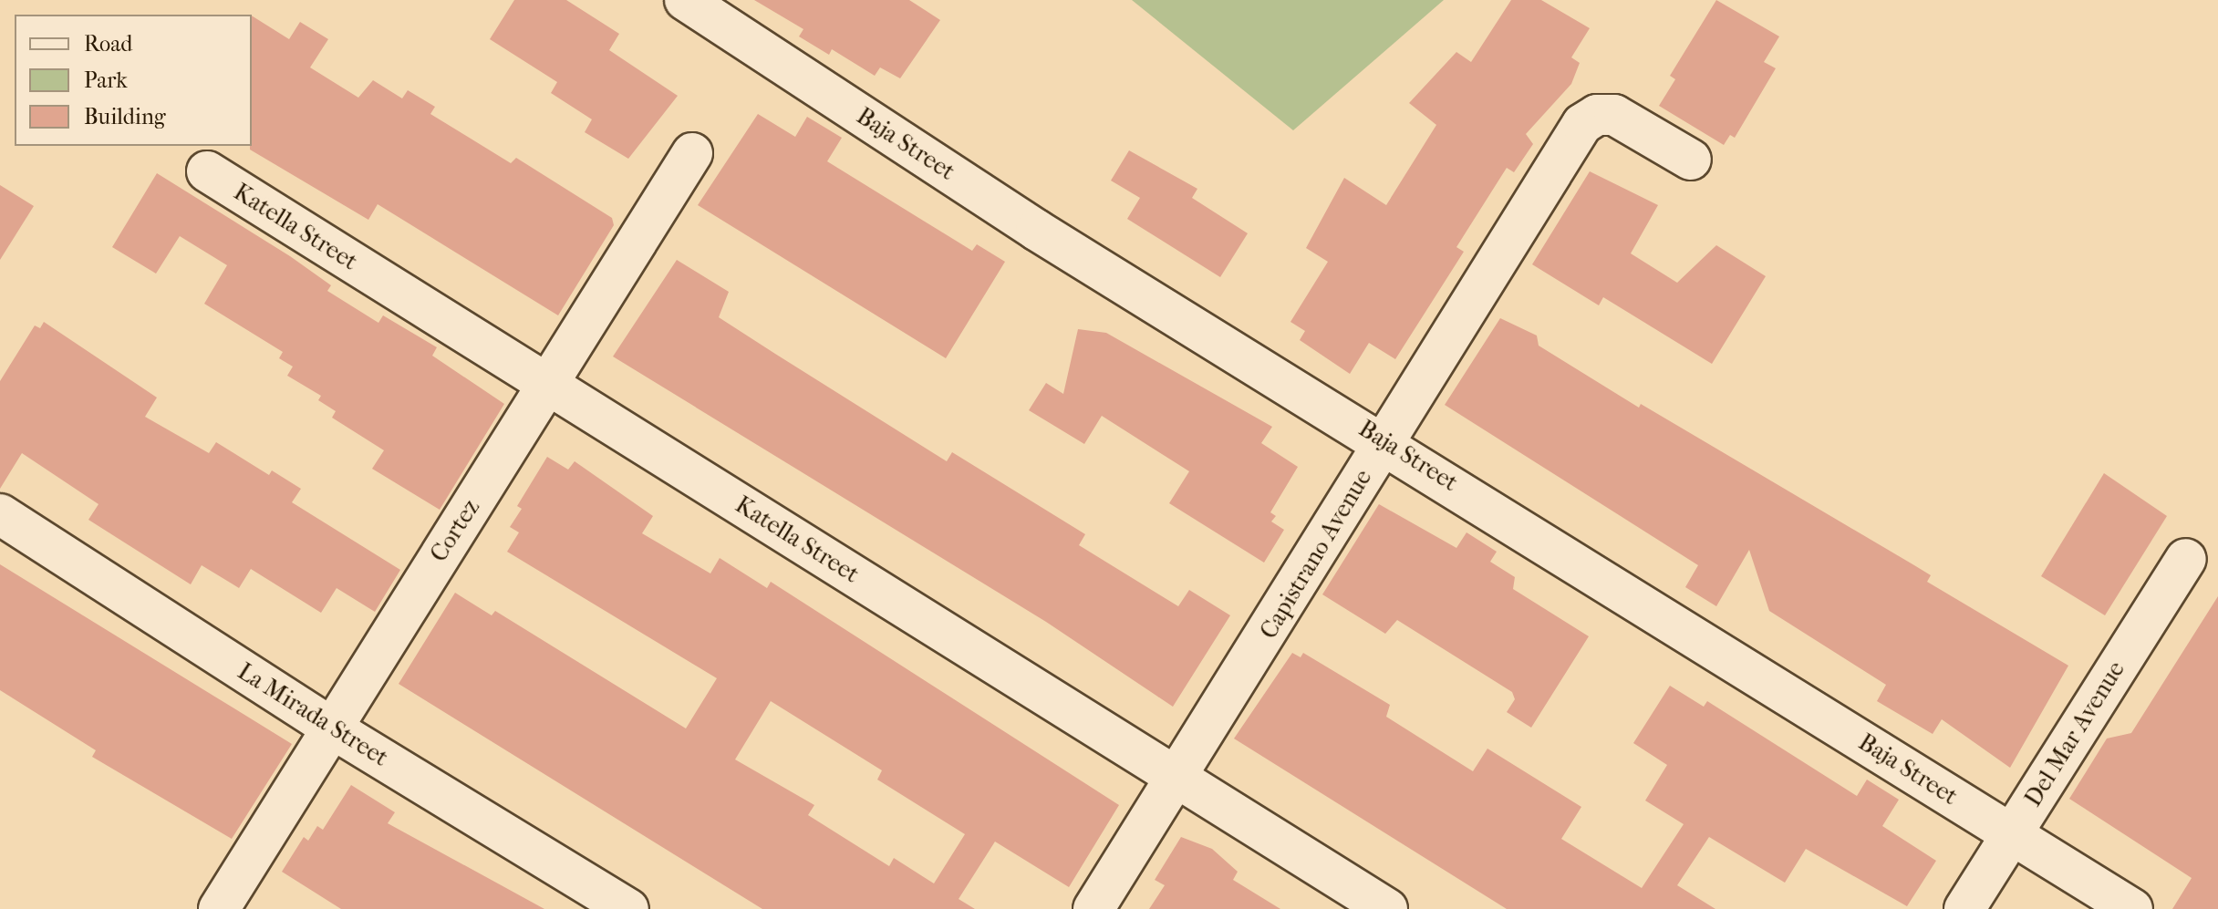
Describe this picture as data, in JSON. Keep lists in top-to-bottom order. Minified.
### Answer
{"streets":{"street":["Baja Street","Katella Street","Cortez","Capistrano Avenue","La Mirada Street","Del Mar Avenue"]},"crossings":[["Baja Street","Capistrano Avenue"],["Baja Street","Del Mar Avenue"],["Katella Street","Cortez"],["Katella Street","Capistrano Avenue"],["Cortez","La Mirada Street"]],"legend":["Road","Park","Building"]}
